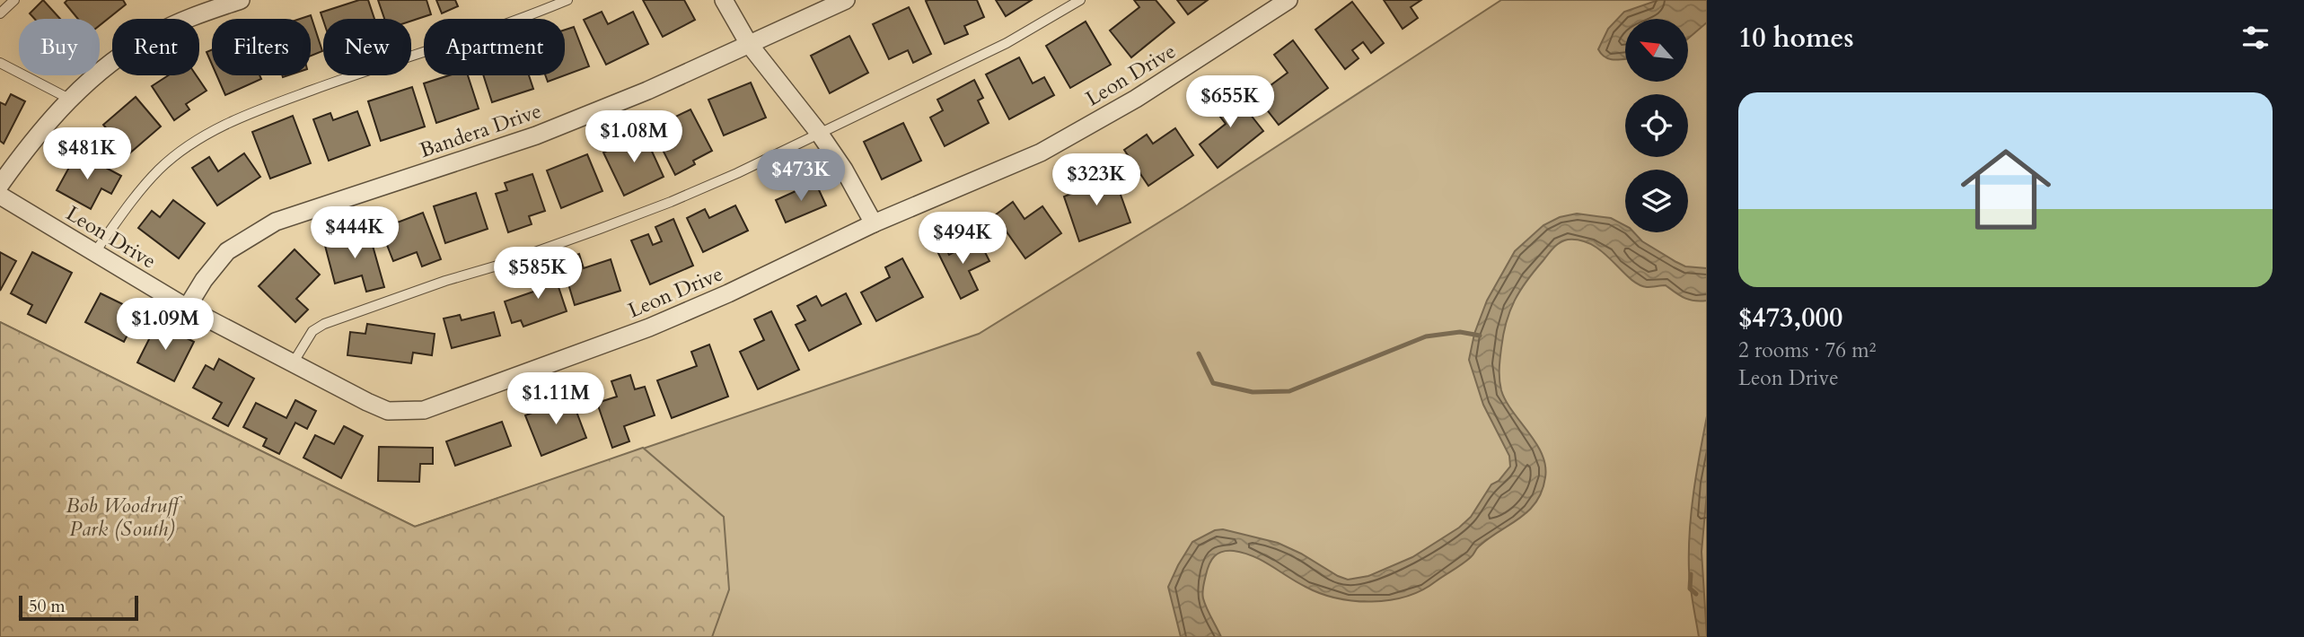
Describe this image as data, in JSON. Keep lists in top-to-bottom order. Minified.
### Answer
{"streets":{"street":["Leon Drive","Bandera Drive"]},"crossings":[["Leon Drive","Bandera Drive"]],"parks":["Bob Woodruff Park (South)"],"scale_bar":"50 m","north":"top left","page":{"heading":"10 homes","chip":["Buy","Rent","Filters","New","Apartment"],"price":["$655K","$1.08M","$481K","$473K","$323K","$444K","$494K","$585K","$1.09M","$1.11M"],"list":[{"name":"$473,000","note":"2 rooms · 76 m² · Leon Drive"}],"scale":"50 m"}}
